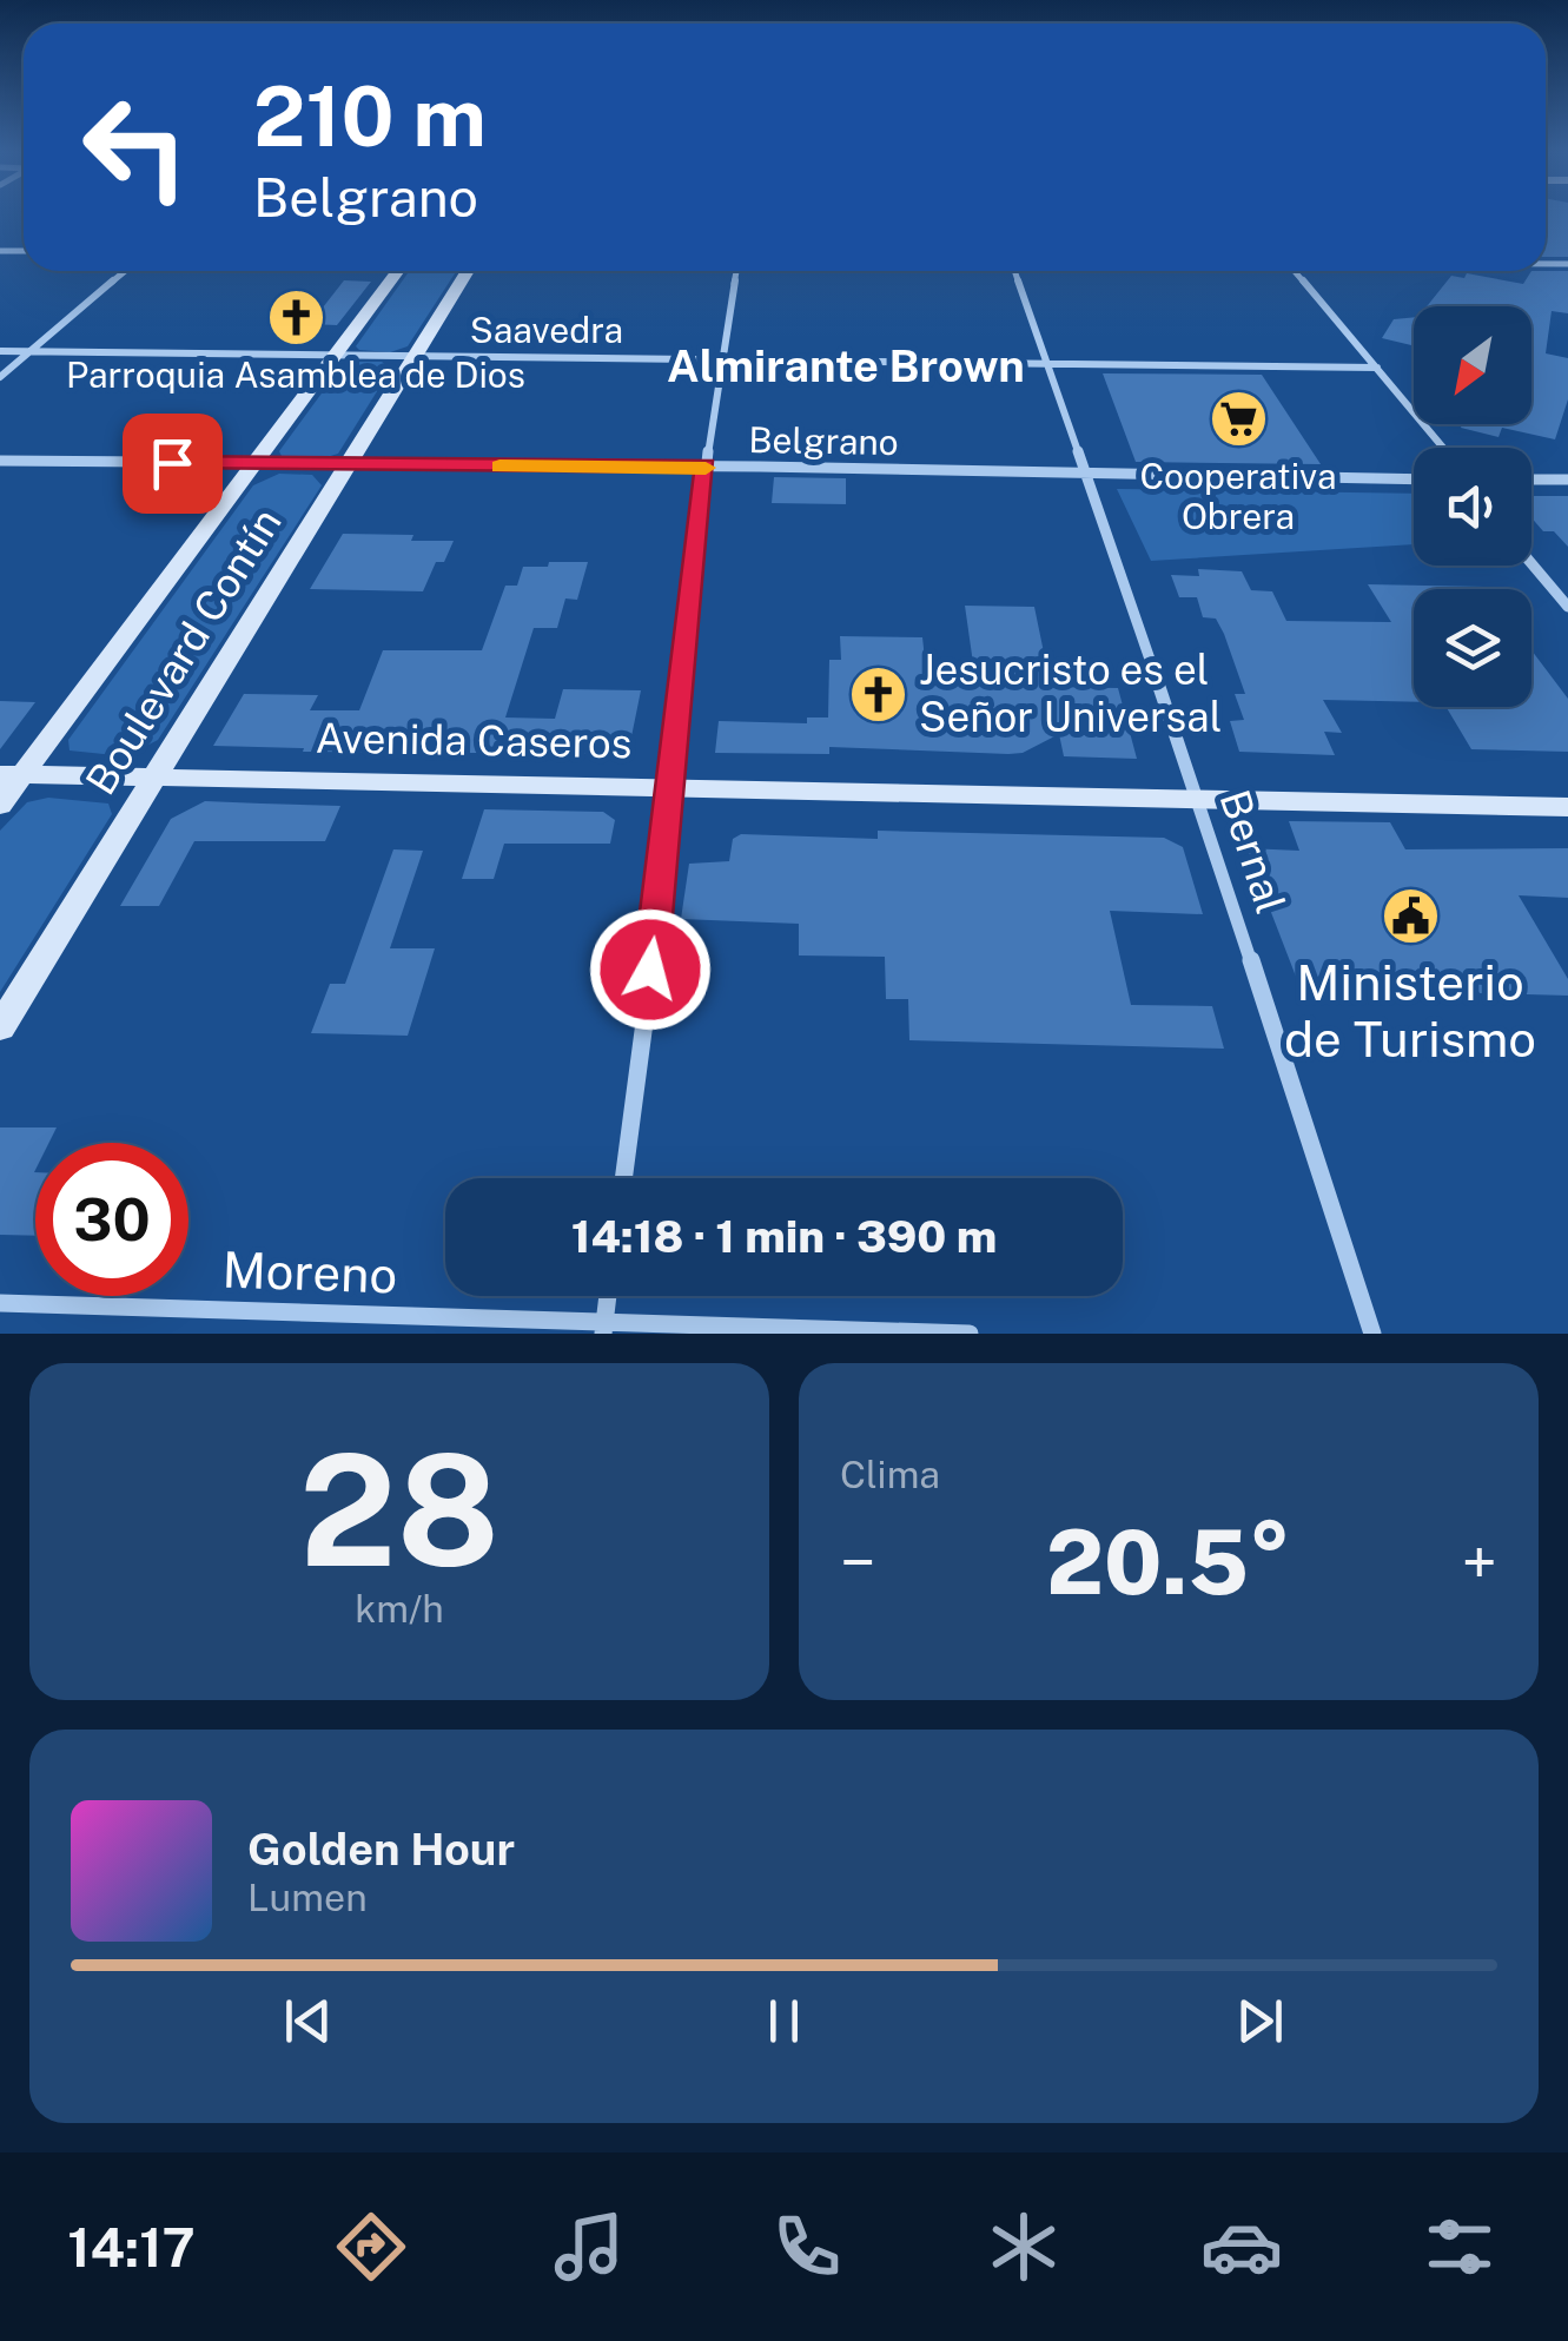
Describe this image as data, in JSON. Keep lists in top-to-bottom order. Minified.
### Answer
{"streets":{"main road":["Boulevard Contín","Avenida Caseros"],"street":["Saavedra","Belgrano","Bernal","Moreno"]},"crossings":[["Saavedra","Boulevard Contín"],["Saavedra","Bernal"],["Belgrano","Boulevard Contín"],["Belgrano","Bernal"],["Boulevard Contín","Avenida Caseros"],["Avenida Caseros","Bernal"]],"districts":["Almirante Brown"],"places":{"church":["Parroquia Asamblea de Dios","Jesucristo es el Señor Universal"],"supermarket":["Cooperativa Obrera"],"public building":["Ministerio de Turismo"]},"north":"bottom left","page":{"turn":["210 m","Belgrano"],"limit":"30","trip":"14:18 · 1 min · 390 m","tile":[["28","km/h"],"Clima"],"heat":["−","20.5°","+"],"song":["Golden Hour","Lumen"],"tabs":"14:17"}}
